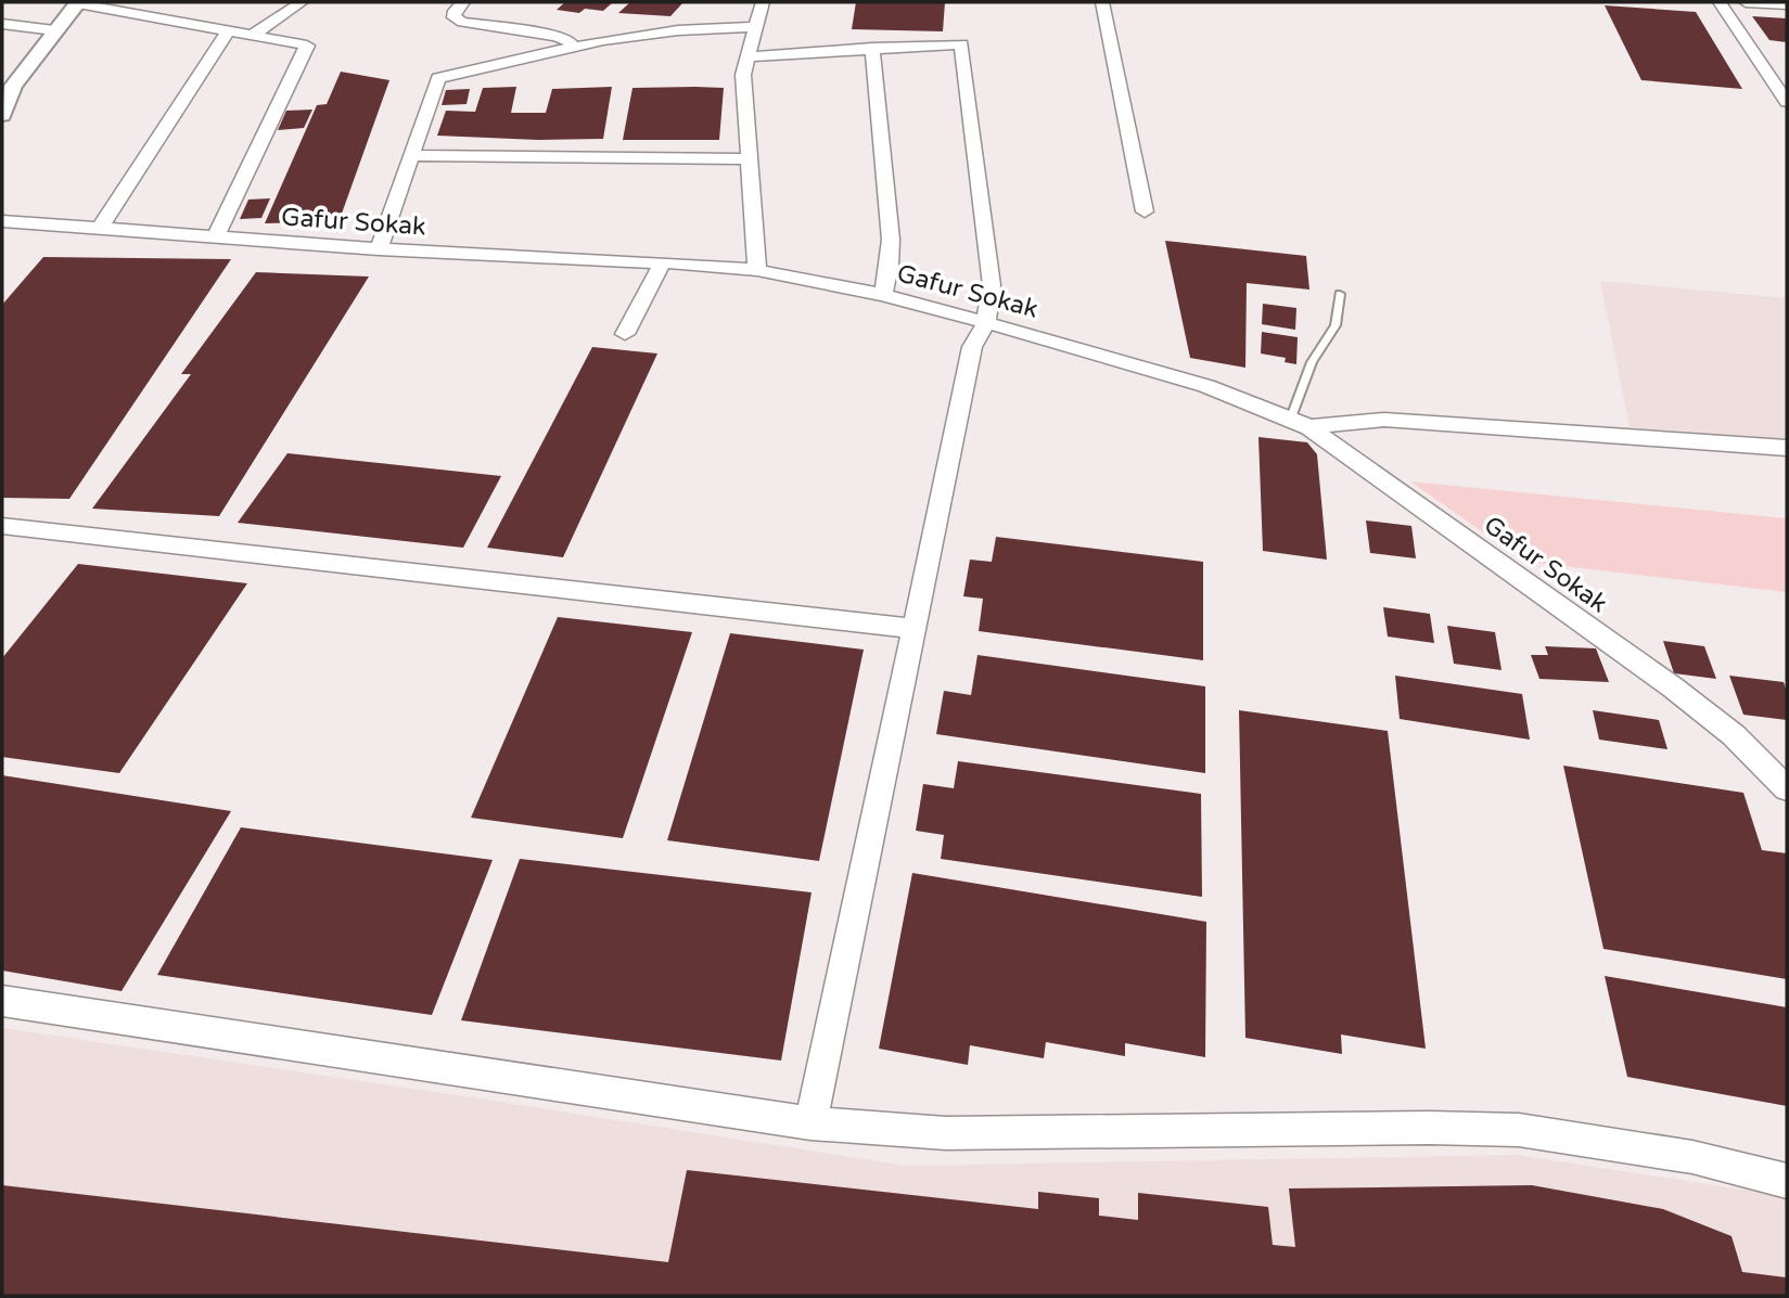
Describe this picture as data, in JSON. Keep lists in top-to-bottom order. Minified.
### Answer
{"streets":{"street":["Gafur Sokak"]}}
